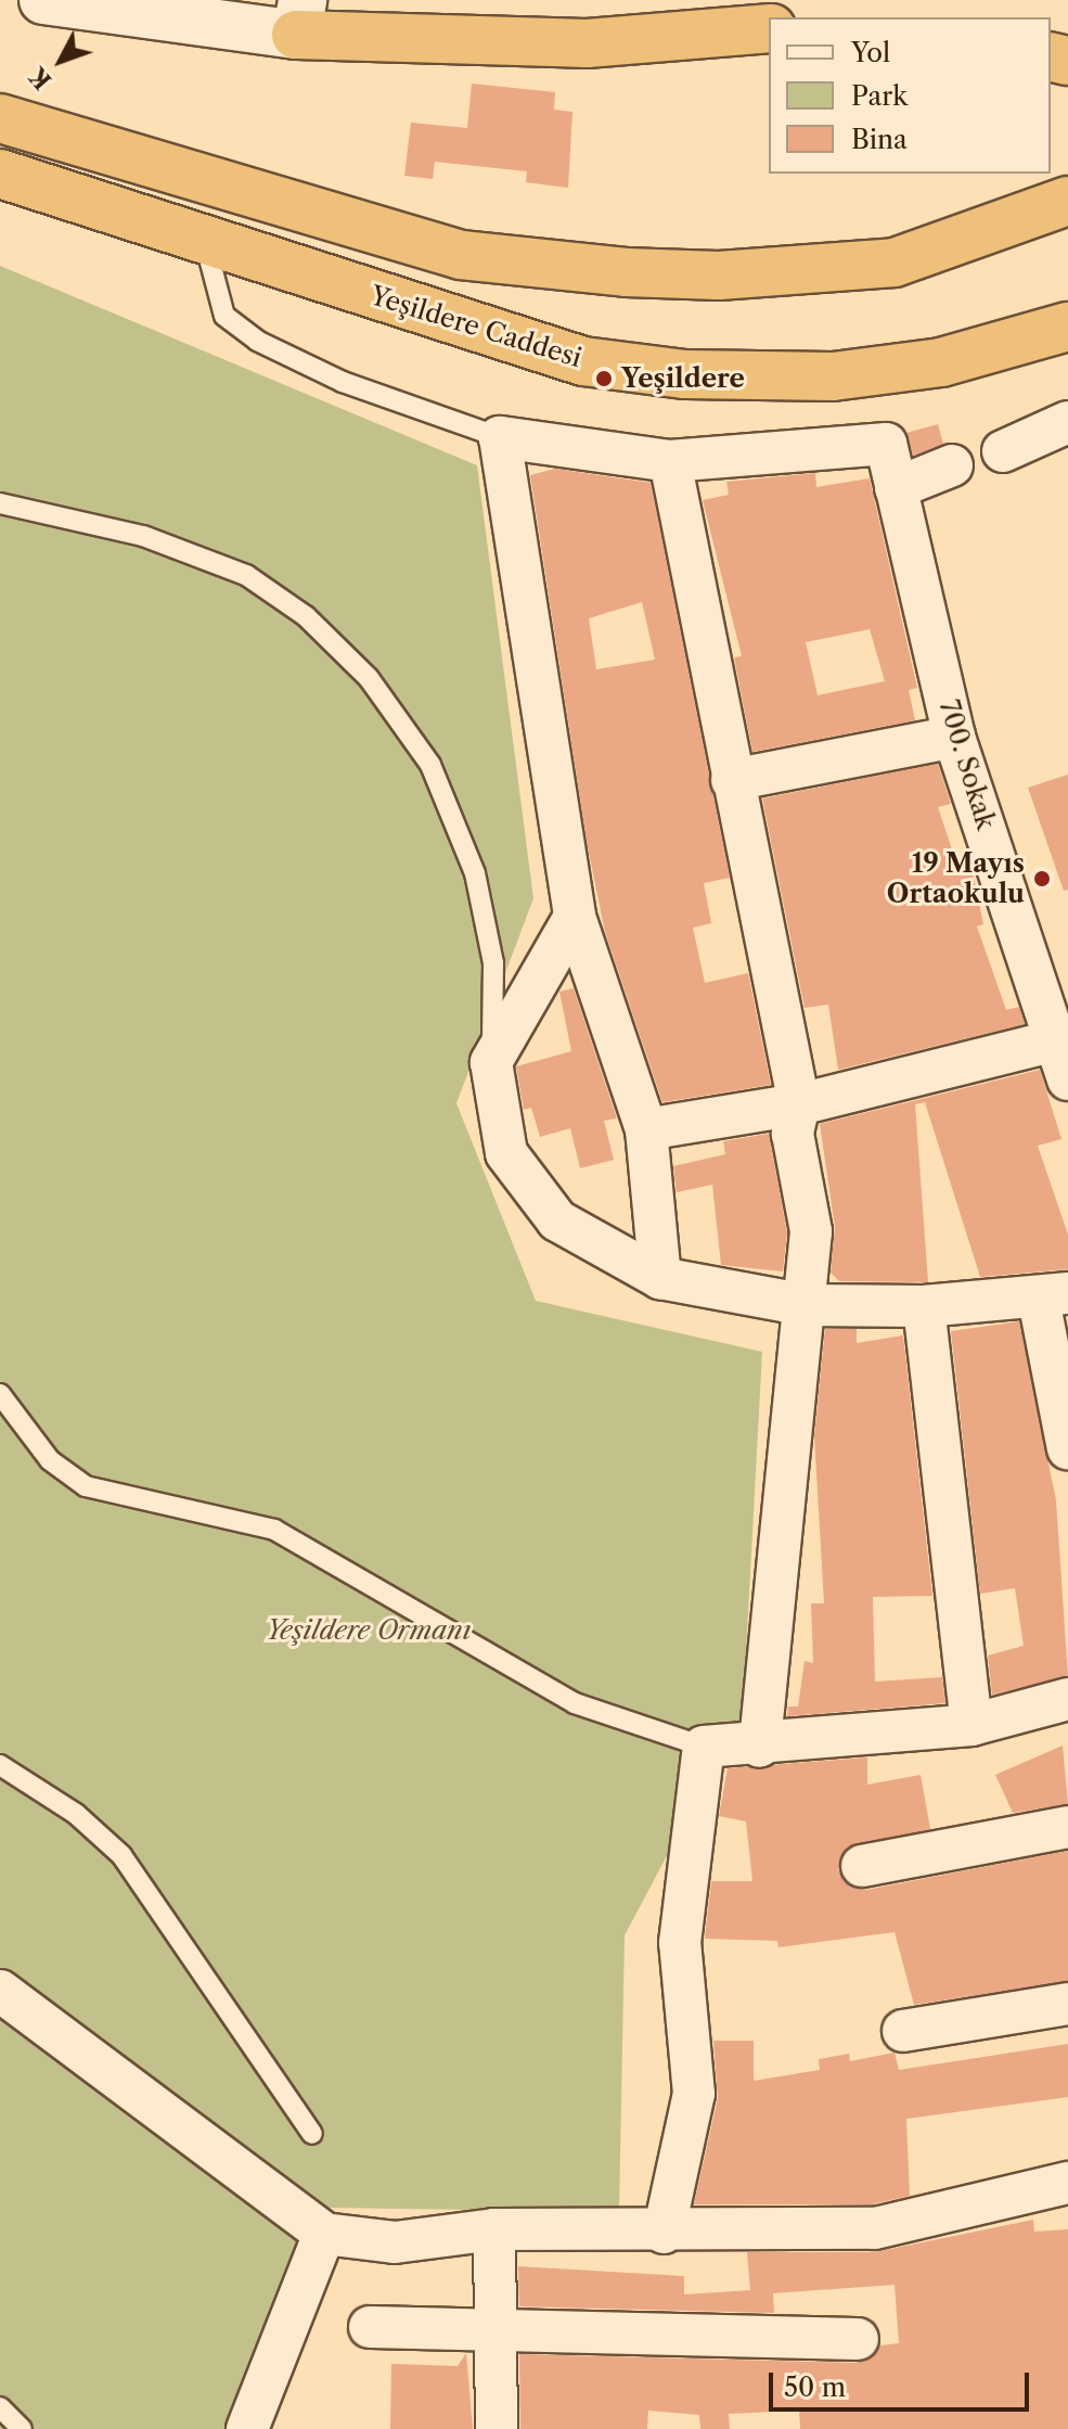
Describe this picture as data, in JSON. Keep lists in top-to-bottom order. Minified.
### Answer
{"streets":{"highway":["Yeşildere Caddesi"],"street":["700. Sokak"]},"parks":["Yeşildere Ormanı"],"places":["Yeşildere","19 Mayıs Ortaokulu"],"legend":["Yol","Park","Bina"],"scale_bar":"50 m","north":"bottom left"}
